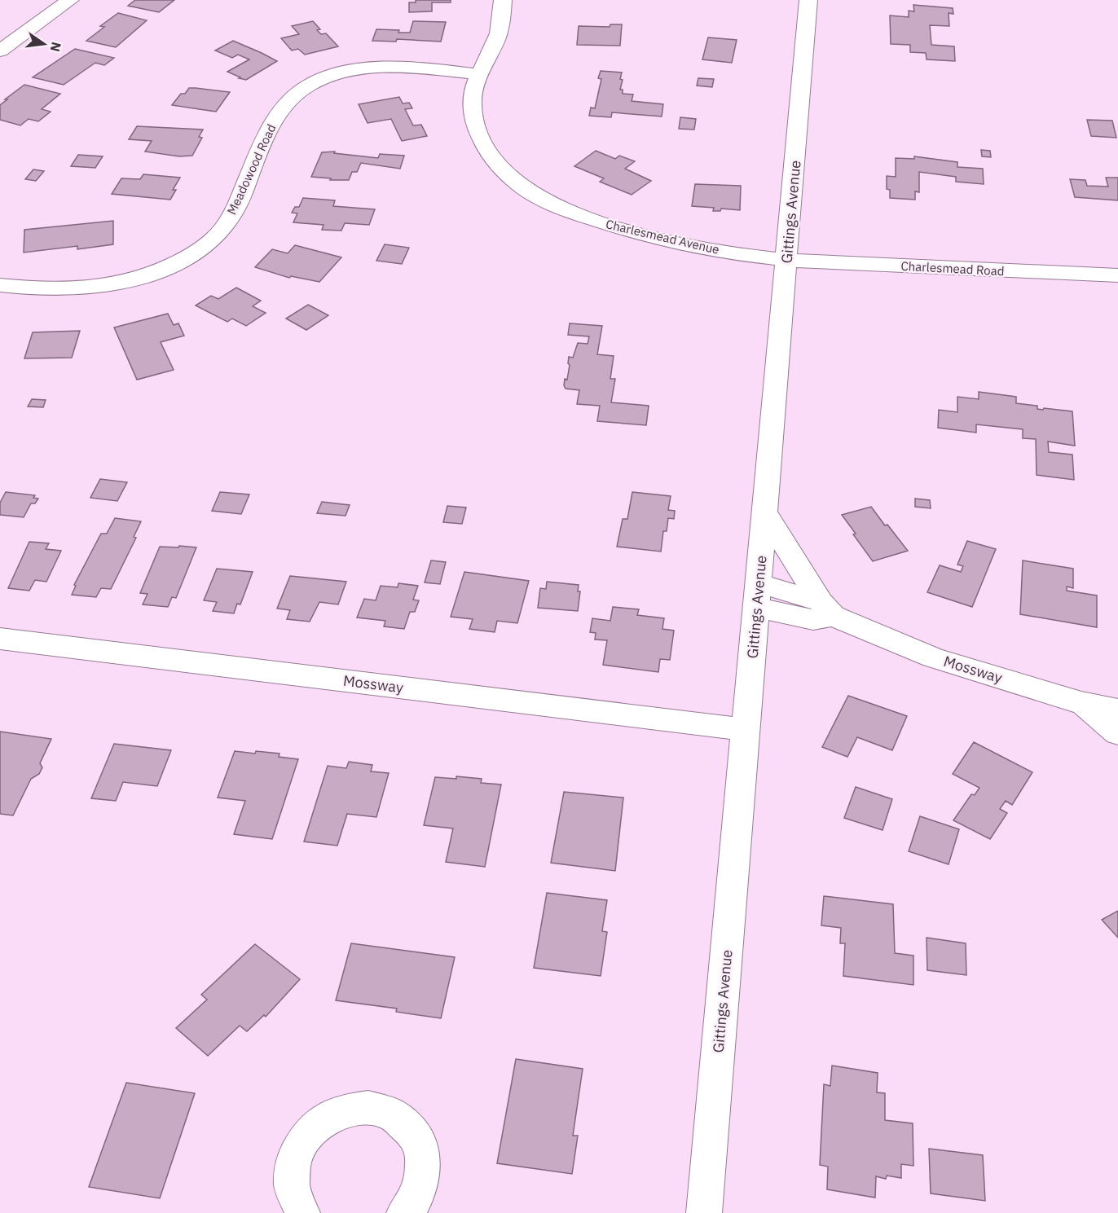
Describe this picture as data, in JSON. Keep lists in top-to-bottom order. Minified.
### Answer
{"streets":{"street":["Meadowood Road","Gittings Avenue","Charlesmead Avenue","Charlesmead Road","Mossway"]},"crossings":[["Meadowood Road","Charlesmead Avenue"],["Gittings Avenue","Charlesmead Avenue"],["Gittings Avenue","Charlesmead Road"],["Gittings Avenue","Mossway"],["Charlesmead Avenue","Charlesmead Road"]],"north":"right"}
